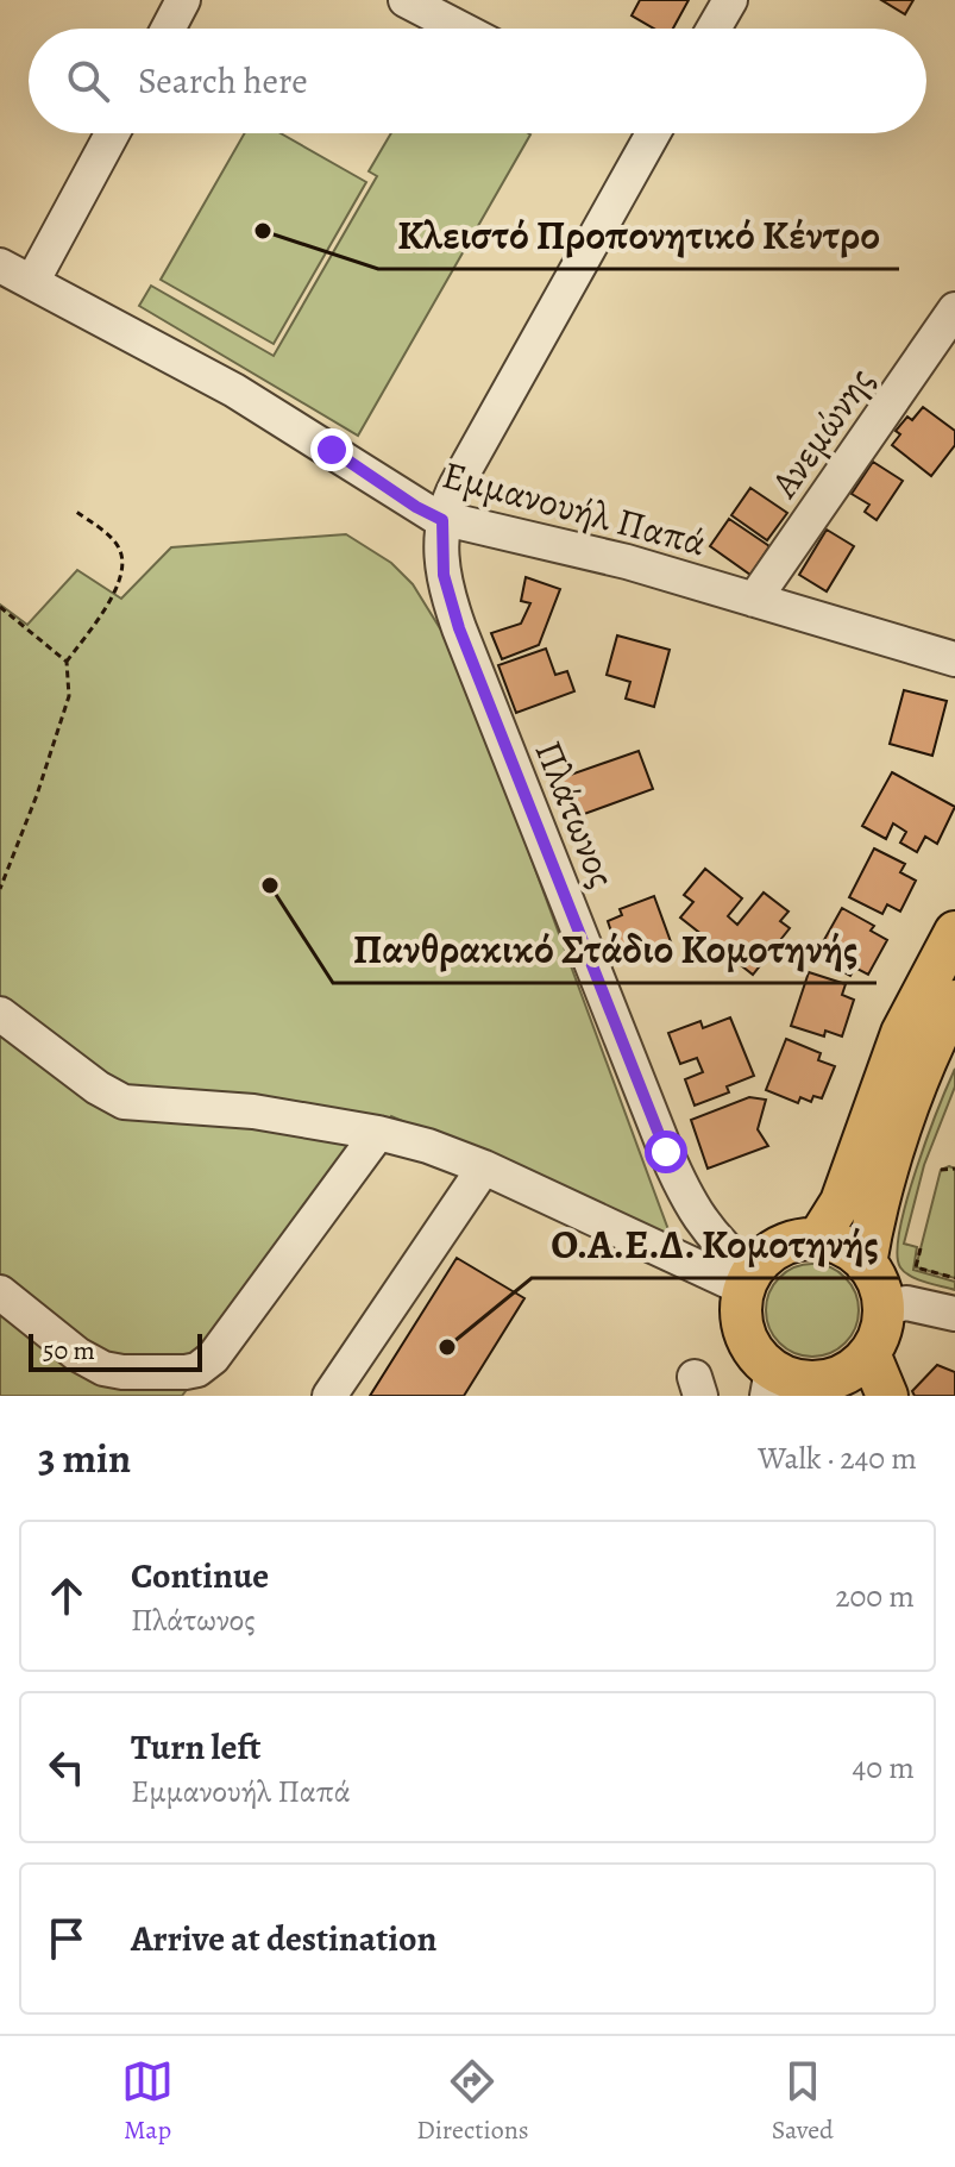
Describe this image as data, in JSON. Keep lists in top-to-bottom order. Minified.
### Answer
{"streets":{"street":["Ανεμώνης","Εμμανουήλ Παπά","Πλάτωνος"]},"crossings":[["Ανεμώνης","Εμμανουήλ Παπά"],["Εμμανουήλ Παπά","Πλάτωνος"]],"places":["Κλειστό Προπονητικό Κέντρο","Πανθρακικό Στάδιο Κομοτηνής","Ο.Α.Ε.Δ. Κομοτηνής"],"scale_bar":"50 m","page":{"search":"Search here","scale":"50 m","heading":["3 min","Walk · 240 m"],"list":[["Continue","Πλάτωνος","200 m"],["Turn left","Εμμανουήλ Παπά","40 m"],"Arrive at destination"],"nav":["Map","Directions","Saved"]}}
